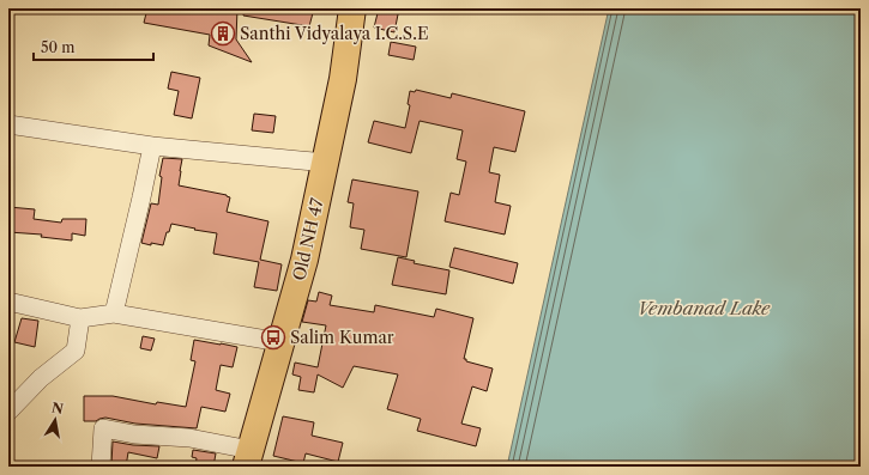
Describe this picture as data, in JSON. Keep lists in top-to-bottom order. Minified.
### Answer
{"streets":{"main road":["Old NH 47"]},"water":["Vembanad Lake"],"places":{"building":["Santhi Vidyalaya I.C.S.E"],"bus stop":["Salim Kumar"]},"scale_bar":"50 m","north":"top"}
